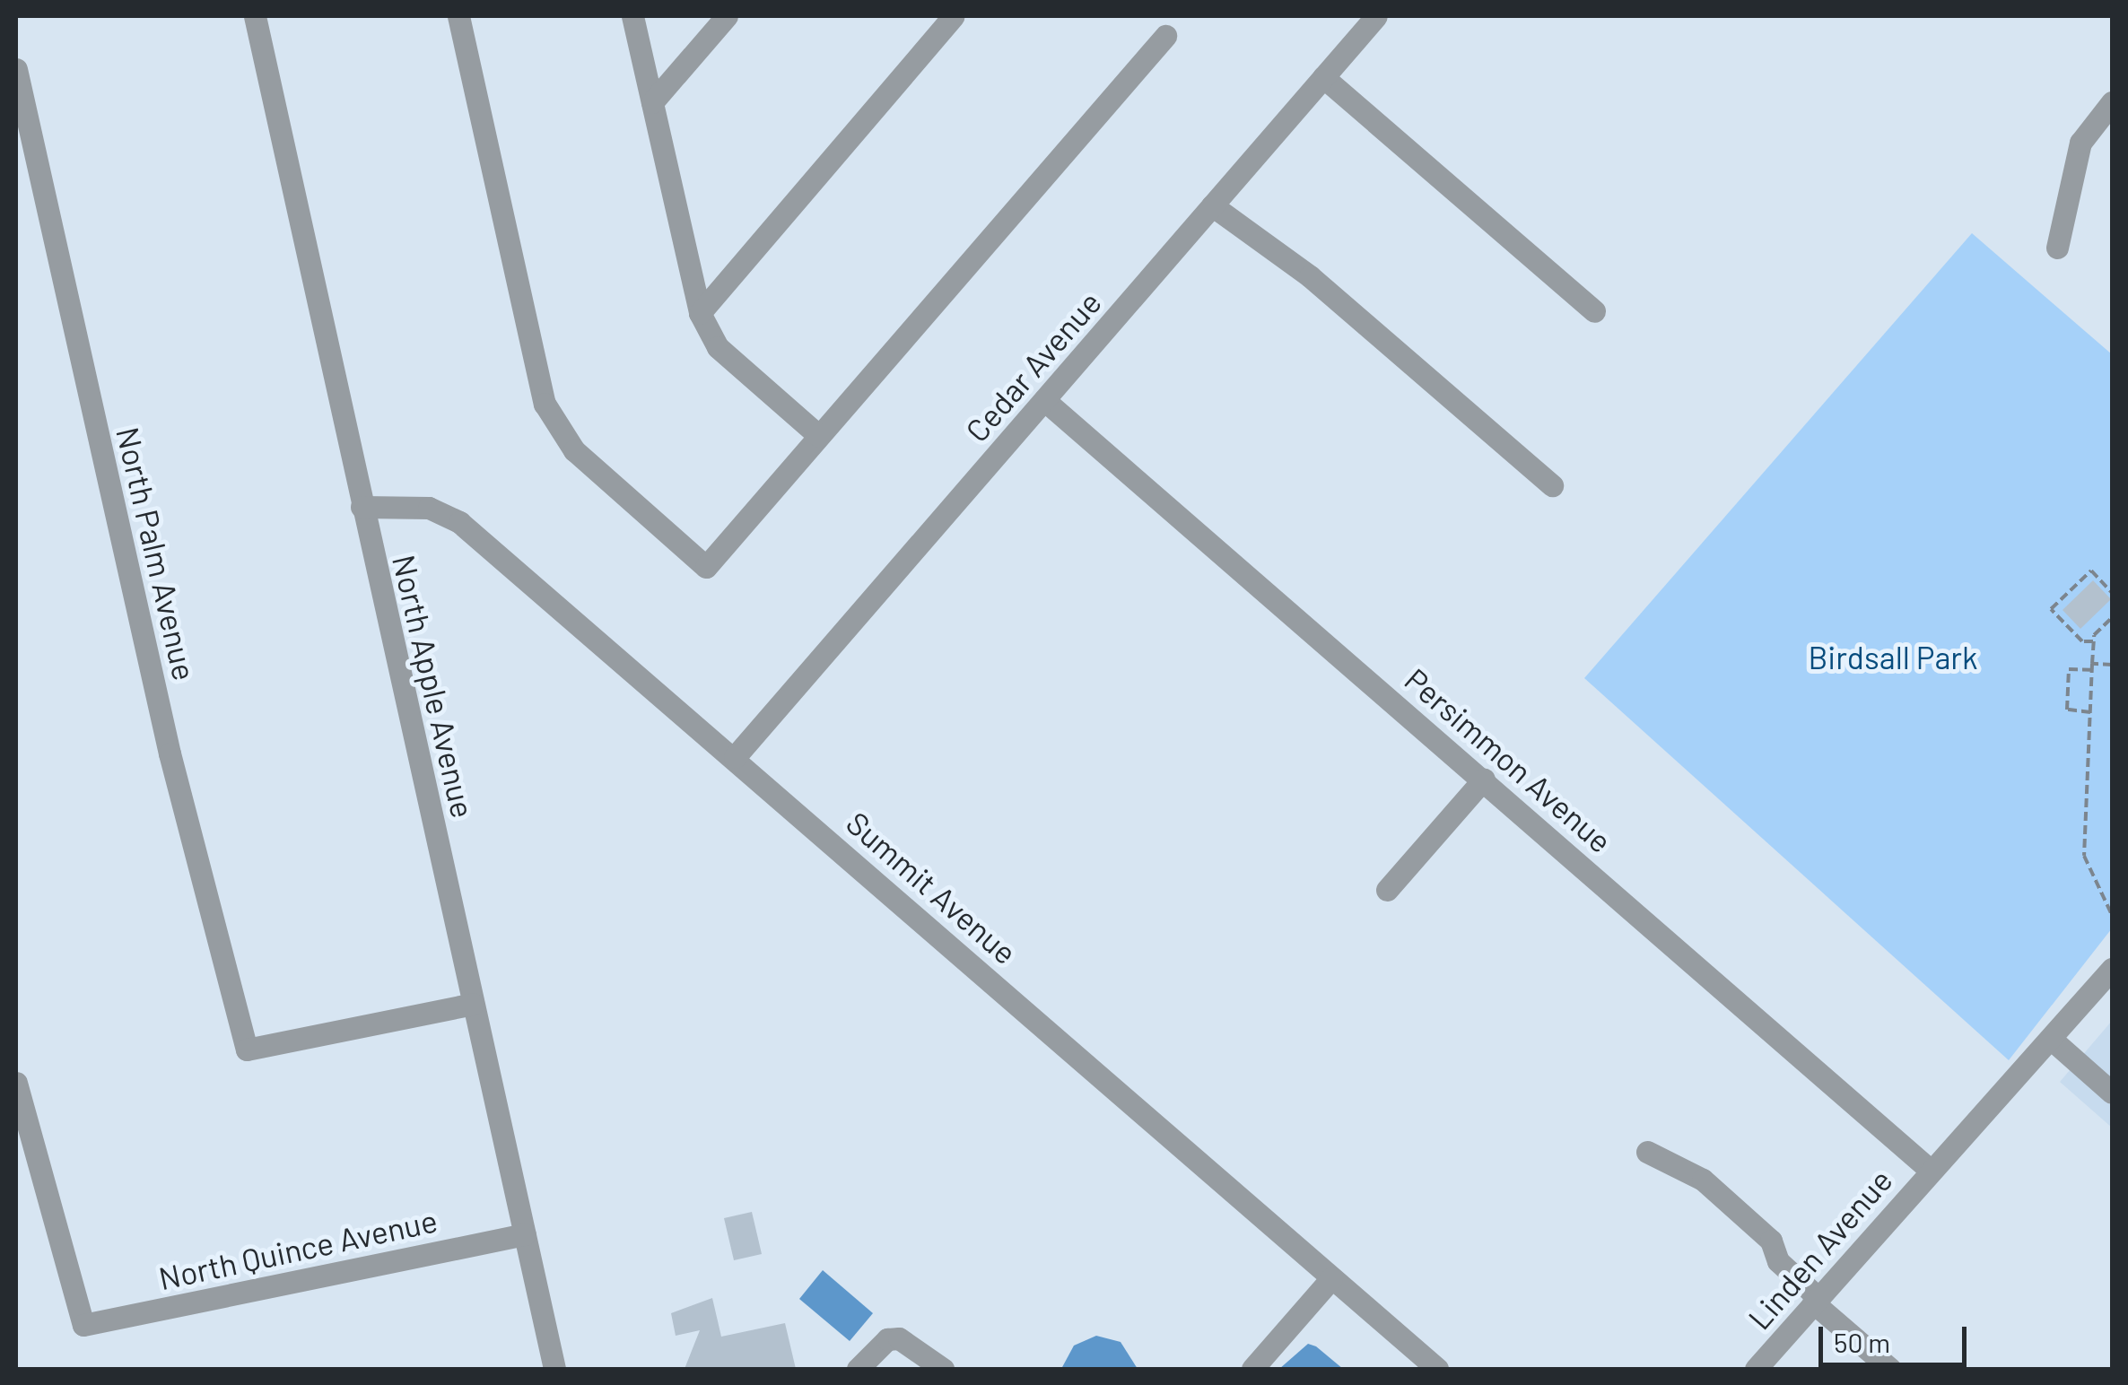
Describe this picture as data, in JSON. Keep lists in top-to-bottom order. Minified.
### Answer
{"streets":{"street":["Cedar Avenue","North Palm Avenue","North Apple Avenue","Persimmon Avenue","Summit Avenue","North Quince Avenue","Linden Avenue"]},"crossings":[["Cedar Avenue","Persimmon Avenue"],["Cedar Avenue","Summit Avenue"],["North Palm Avenue","North Apple Avenue"],["North Apple Avenue","Summit Avenue"],["North Apple Avenue","North Quince Avenue"],["Persimmon Avenue","Linden Avenue"]],"parks":["Birdsall Park"],"scale_bar":"50 m"}
